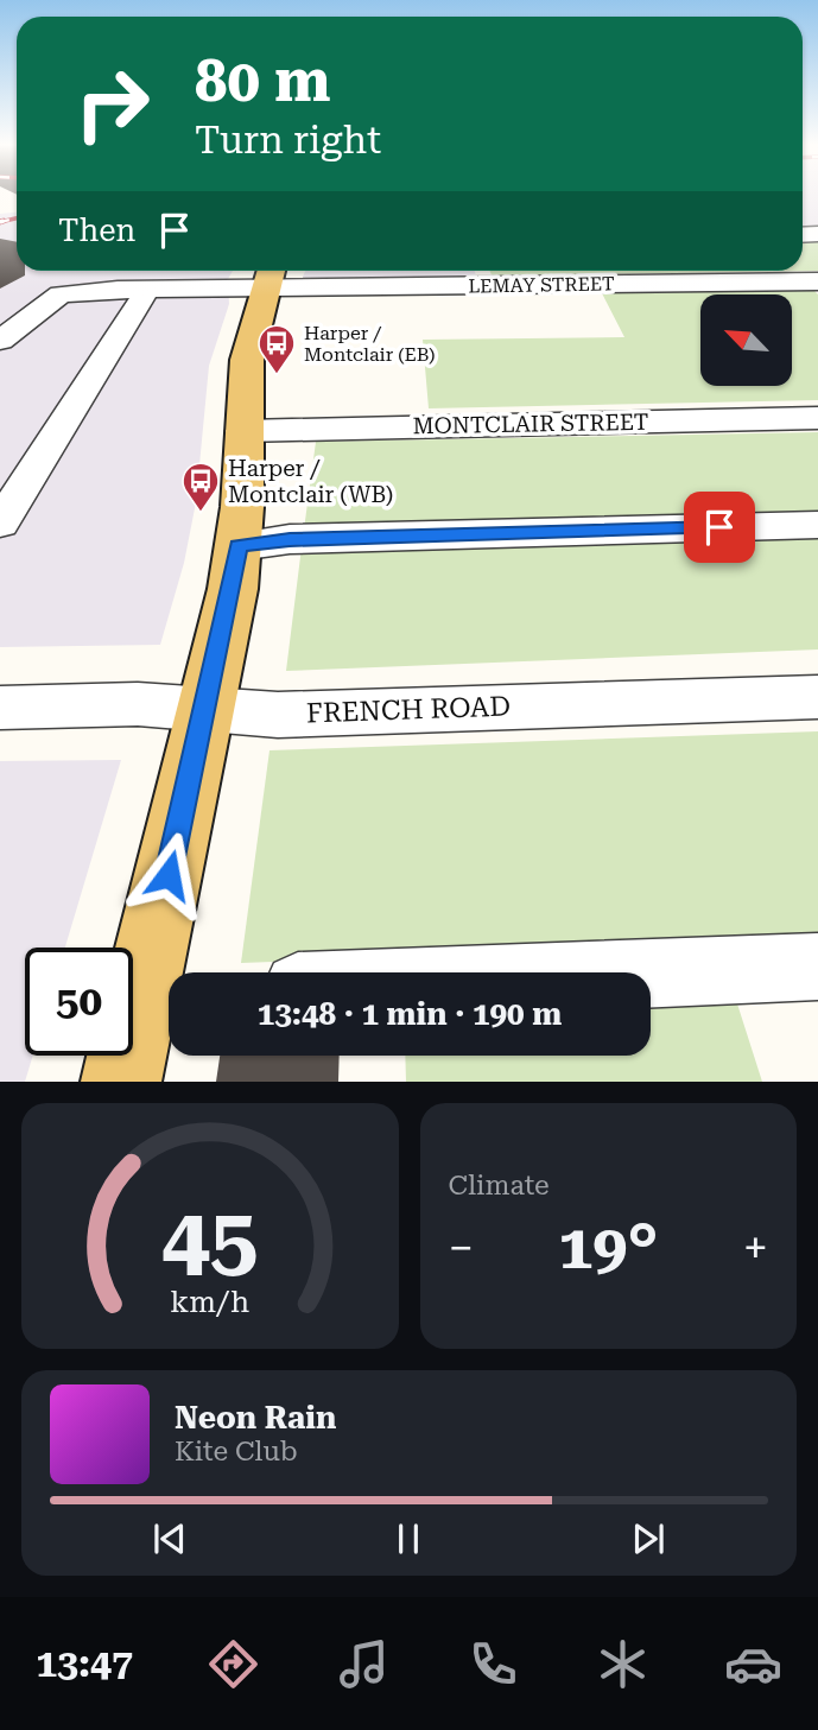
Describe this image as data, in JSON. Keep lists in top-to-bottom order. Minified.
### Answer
{"streets":{"street":["LEMAY STREET","MONTCLAIR STREET","FRENCH ROAD"]},"places":{"bus stop":["Harper / Montclair (EB)","Harper / Montclair (WB)"]},"north":"top left","page":{"turn":["80 m","Turn right"],"then":"Then","limit":"50","trip":"13:48 · 1 min · 190 m","tile":"Climate","heat":["−","19°","+"],"song":["Neon Rain","Kite Club"],"tabs":"13:47","gauge":["45","km/h"]}}
